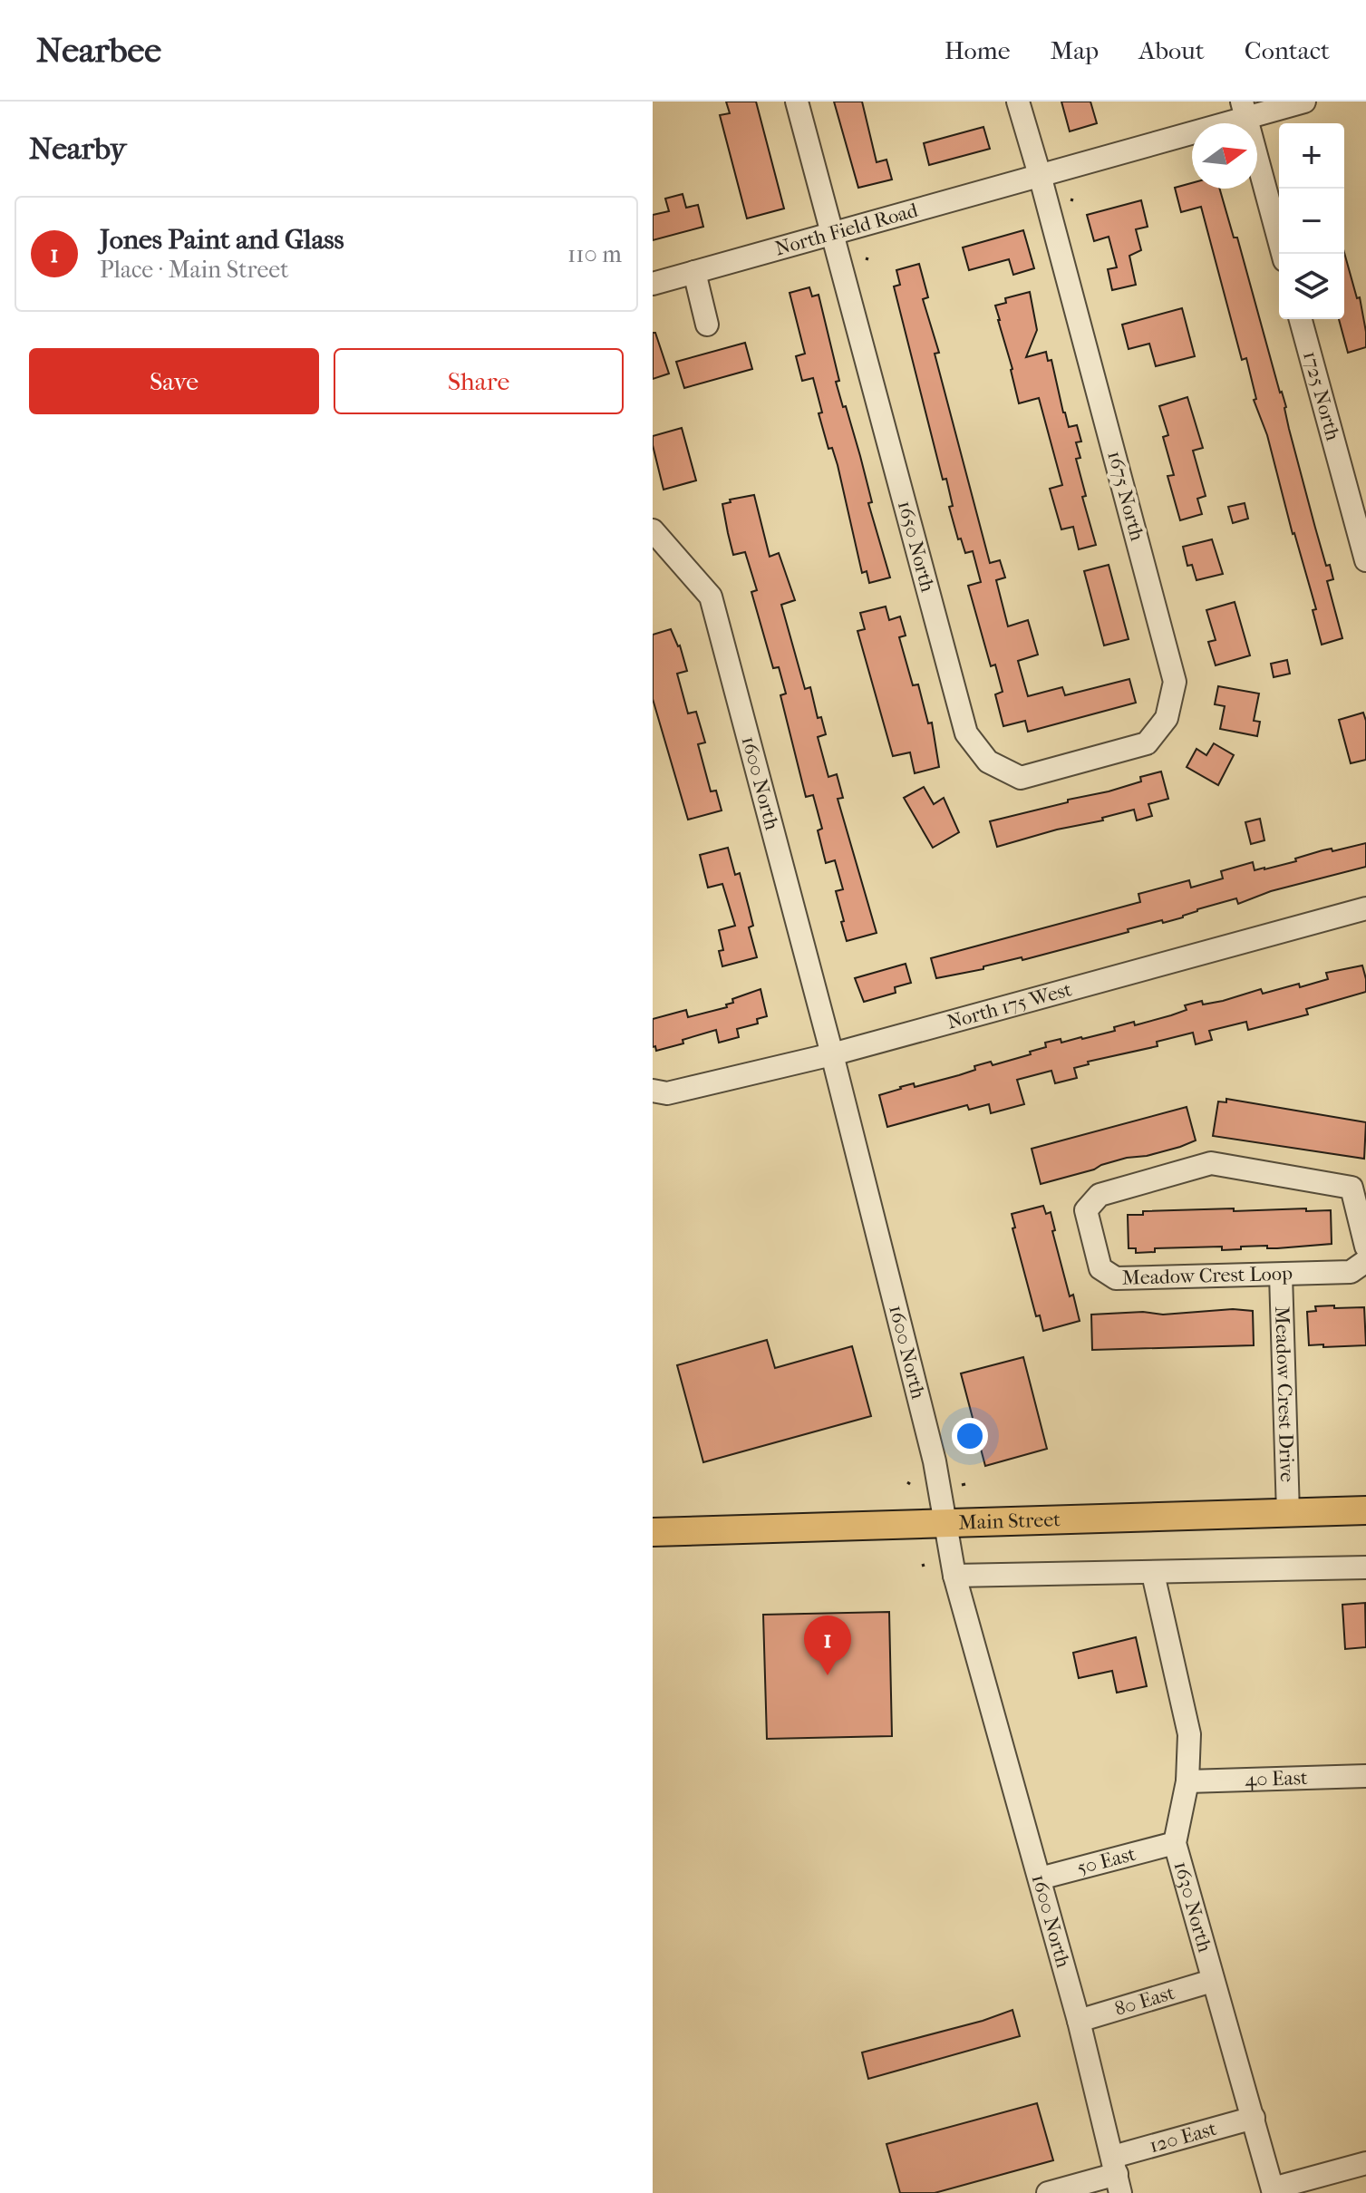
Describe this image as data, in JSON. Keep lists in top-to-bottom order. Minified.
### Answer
{"streets":{"main road":["Main Street"],"street":["North Field Road","1725 North","1675 North","1650 North","1600 North","North 175 West","Meadow Crest Loop","Meadow Crest Drive","40 East","50 East","1630 North","80 East","120 East"]},"crossings":[["North Field Road","1675 North"],["North Field Road","1650 North"],["1675 North","1650 North"],["1600 North","North 175 West"],["1600 North","Main Street"],["1600 North","50 East"],["1600 North","80 East"],["1600 North","120 East"],["Meadow Crest Loop","Meadow Crest Drive"],["Meadow Crest Drive","Main Street"],["40 East","1630 North"],["50 East","1630 North"],["1630 North","80 East"],["1630 North","120 East"]],"north":"right","page":{"header":"Nearbee","nav":["Home","Map","About","Contact"],"heading":"Nearby","map_buttons":["+","−"],"list":[{"mark":"1","name":"Jones Paint and Glass","note":"Place · Main Street","value":"110 m"}],"buttons":["Save","Share"],"pins":"1"}}
